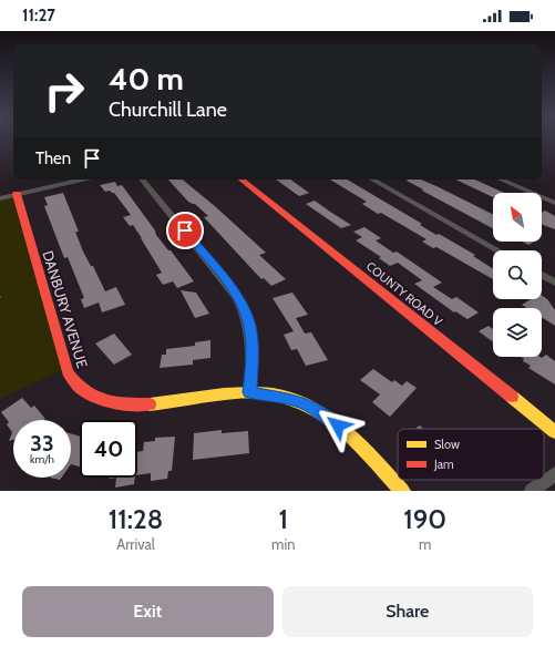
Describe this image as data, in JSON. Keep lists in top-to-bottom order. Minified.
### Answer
{"streets":{"street":["COUNTY ROAD V","DANBURY AVENUE"]},"legend":["Slow","Jam"],"north":"top left","page":{"status":"11:27","turn":["40 m","Churchill Lane"],"then":"Then","speed":"33 km/h","limit":"40","eta":["11:28","Arrival","1","min","190","m"],"buttons":["Exit","Share"]}}
